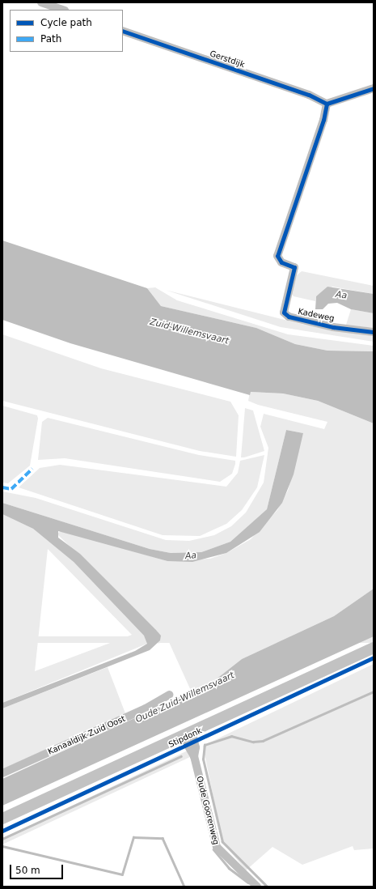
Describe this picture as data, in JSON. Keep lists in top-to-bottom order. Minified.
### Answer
{"streets":{"main road":["Stipdonk"],"street":["Gerstdijk","Kadeweg","Kanaaldijk Zuid Oost","Oude Goorenweg"]},"crossings":[["Gerstdijk","Kadeweg"],["Stipdonk","Oude Goorenweg"]],"water":["Aa","Zuid-Willemsvaart","Oude Zuid-Willemsvaart"],"legend":["Cycle path","Path"],"scale_bar":"50 m"}
